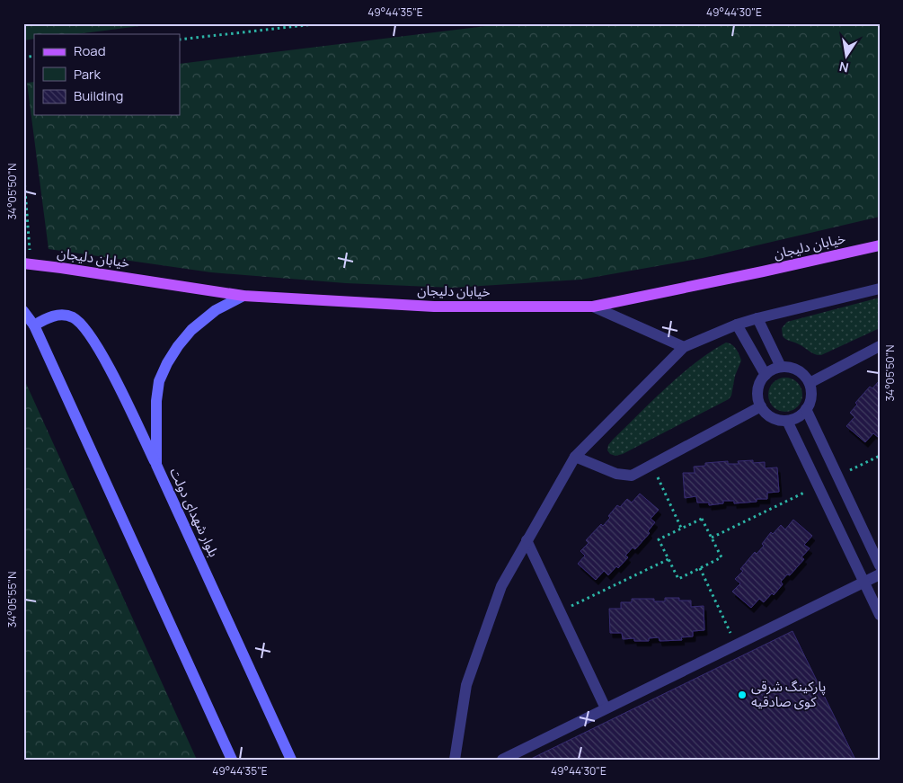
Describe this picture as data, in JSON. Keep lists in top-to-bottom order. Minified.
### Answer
{"streets":{"main road":["خیابان دلیجان","بلوار شهدای دولت"]},"crossings":[["خیابان دلیجان","بلوار شهدای دولت"]],"places":["پارکینگ شرقی کوی صادقیه"],"legend":["Road","Park","Building"],"north":"bottom","coordinates":["49°44'35\"E","49°44'30\"E","34°05'50\"N","34°05'55\"N"]}
